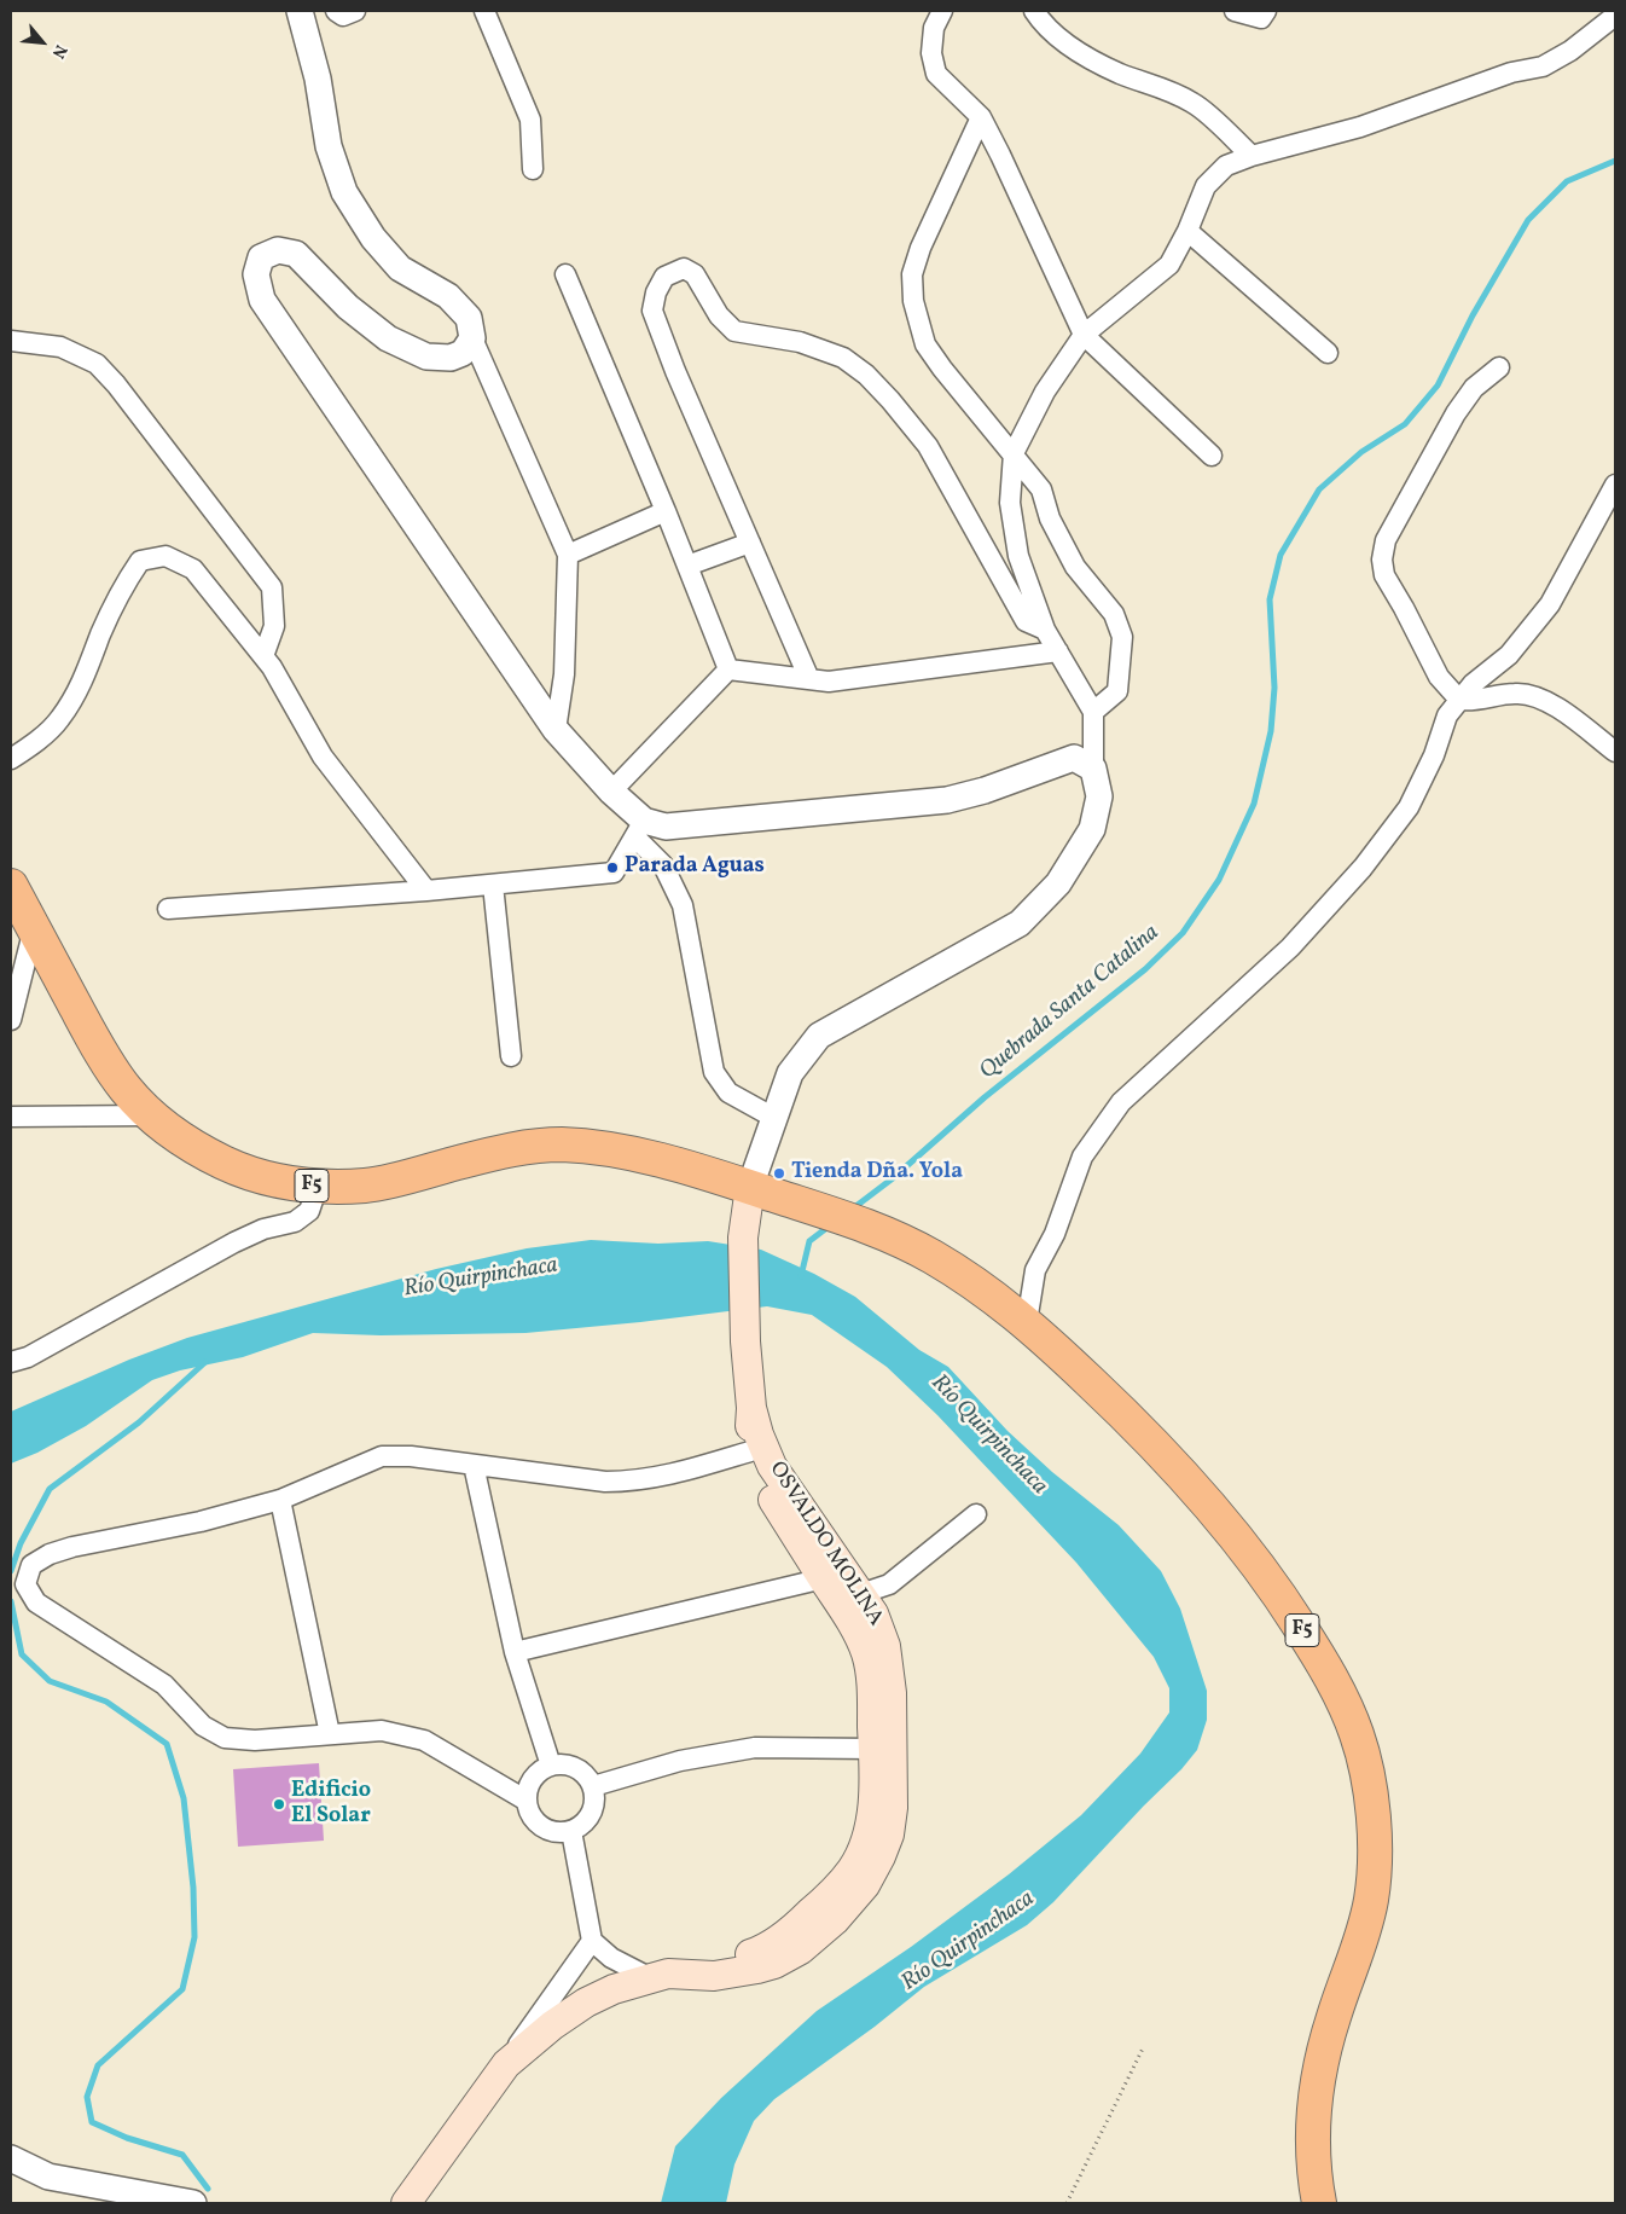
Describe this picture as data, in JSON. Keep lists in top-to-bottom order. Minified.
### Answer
{"streets":{"highway":["F5"],"main road":["OSVALDO MOLINA"]},"water":["Quebrada Santa Catalina","Río Quirpinchaca"],"places":["Parada Aguas","Tienda Dña. Yola","Edificio El Solar"],"north":"bottom right"}
